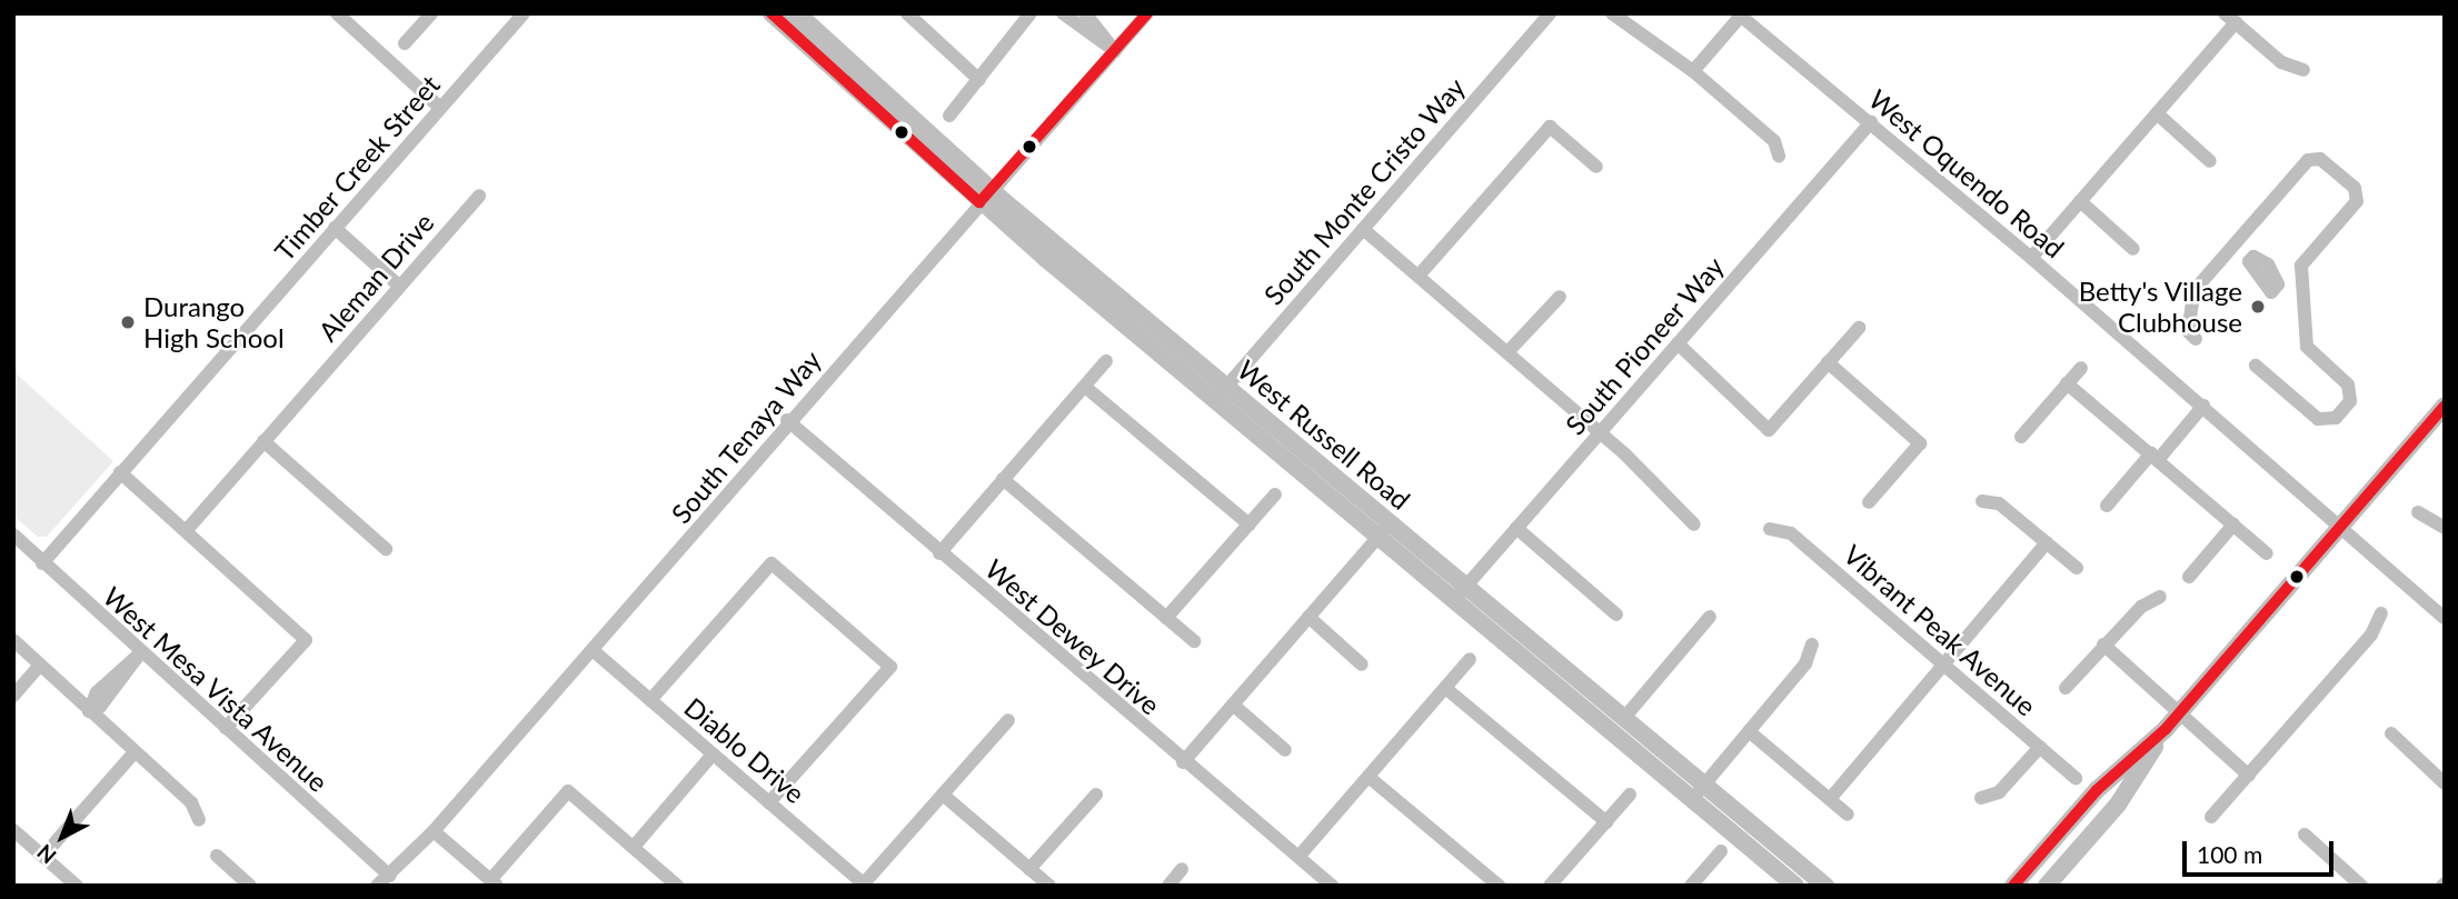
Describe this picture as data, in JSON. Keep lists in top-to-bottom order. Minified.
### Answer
{"streets":{"main road":["West Russell Road"],"street":["Timber Creek Street","West Oquendo Road","South Monte Cristo Way","Aleman Drive","South Pioneer Way","South Tenaya Way","Vibrant Peak Avenue","West Dewey Drive","West Mesa Vista Avenue","Diablo Drive"]},"crossings":[["Timber Creek Street","West Mesa Vista Avenue"],["West Oquendo Road","South Pioneer Way"],["South Monte Cristo Way","West Russell Road"],["South Pioneer Way","West Russell Road"],["West Russell Road","South Tenaya Way"],["South Tenaya Way","West Dewey Drive"],["South Tenaya Way","West Mesa Vista Avenue"],["South Tenaya Way","Diablo Drive"]],"places":["Betty's Village Clubhouse","Durango High School"],"scale_bar":"100 m","north":"bottom left"}
